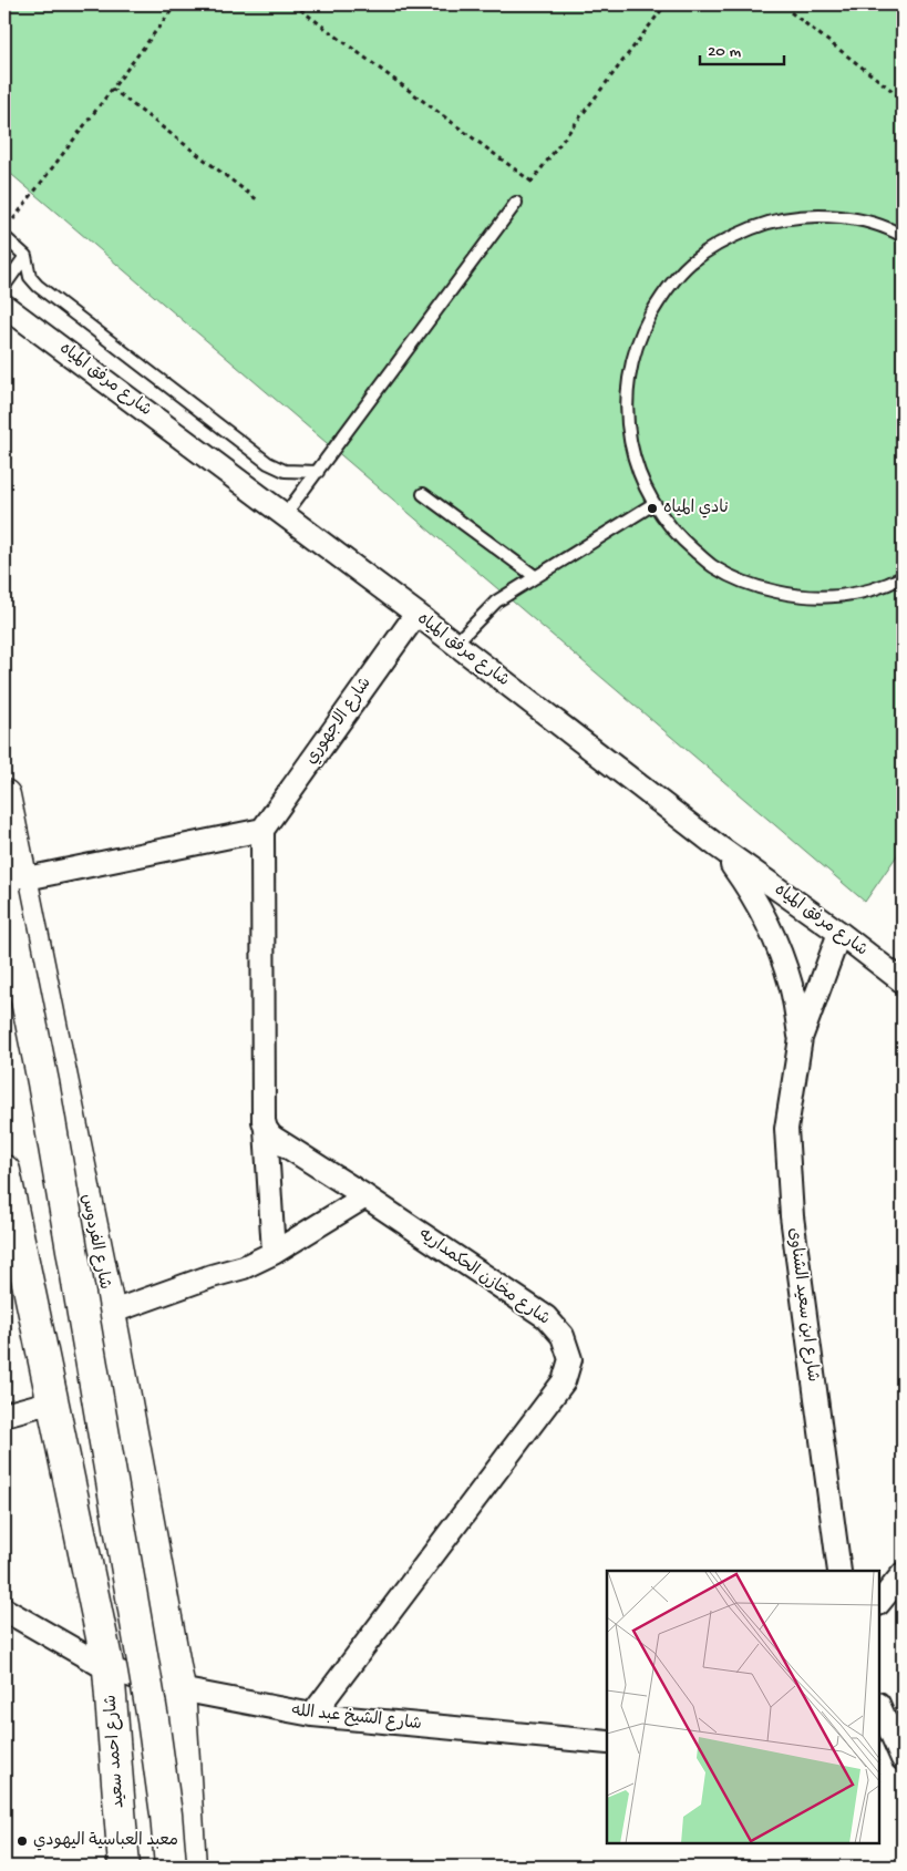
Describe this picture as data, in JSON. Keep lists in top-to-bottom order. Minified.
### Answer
{"streets":{"main road":["شارع الفردوس","شارع احمد سعيد"],"street":["شارع مرفق المياه","شارع الاجهوري","شارع مخازن الحكمداريه","شارع ابن سعيد الشناوى","شارع الشيخ عبد الله"]},"crossings":[["شارع مرفق المياه","شارع الاجهوري"],["شارع مرفق المياه","شارع ابن سعيد الشناوى"],["شارع الفردوس","شارع الشيخ عبد الله"],["شارع مخازن الحكمداريه","شارع الشيخ عبد الله"],["شارع الشيخ عبد الله","شارع احمد سعيد"]],"places":["نادي المياه","معبد العباسية اليهودي"],"scale_bar":"20 m"}
